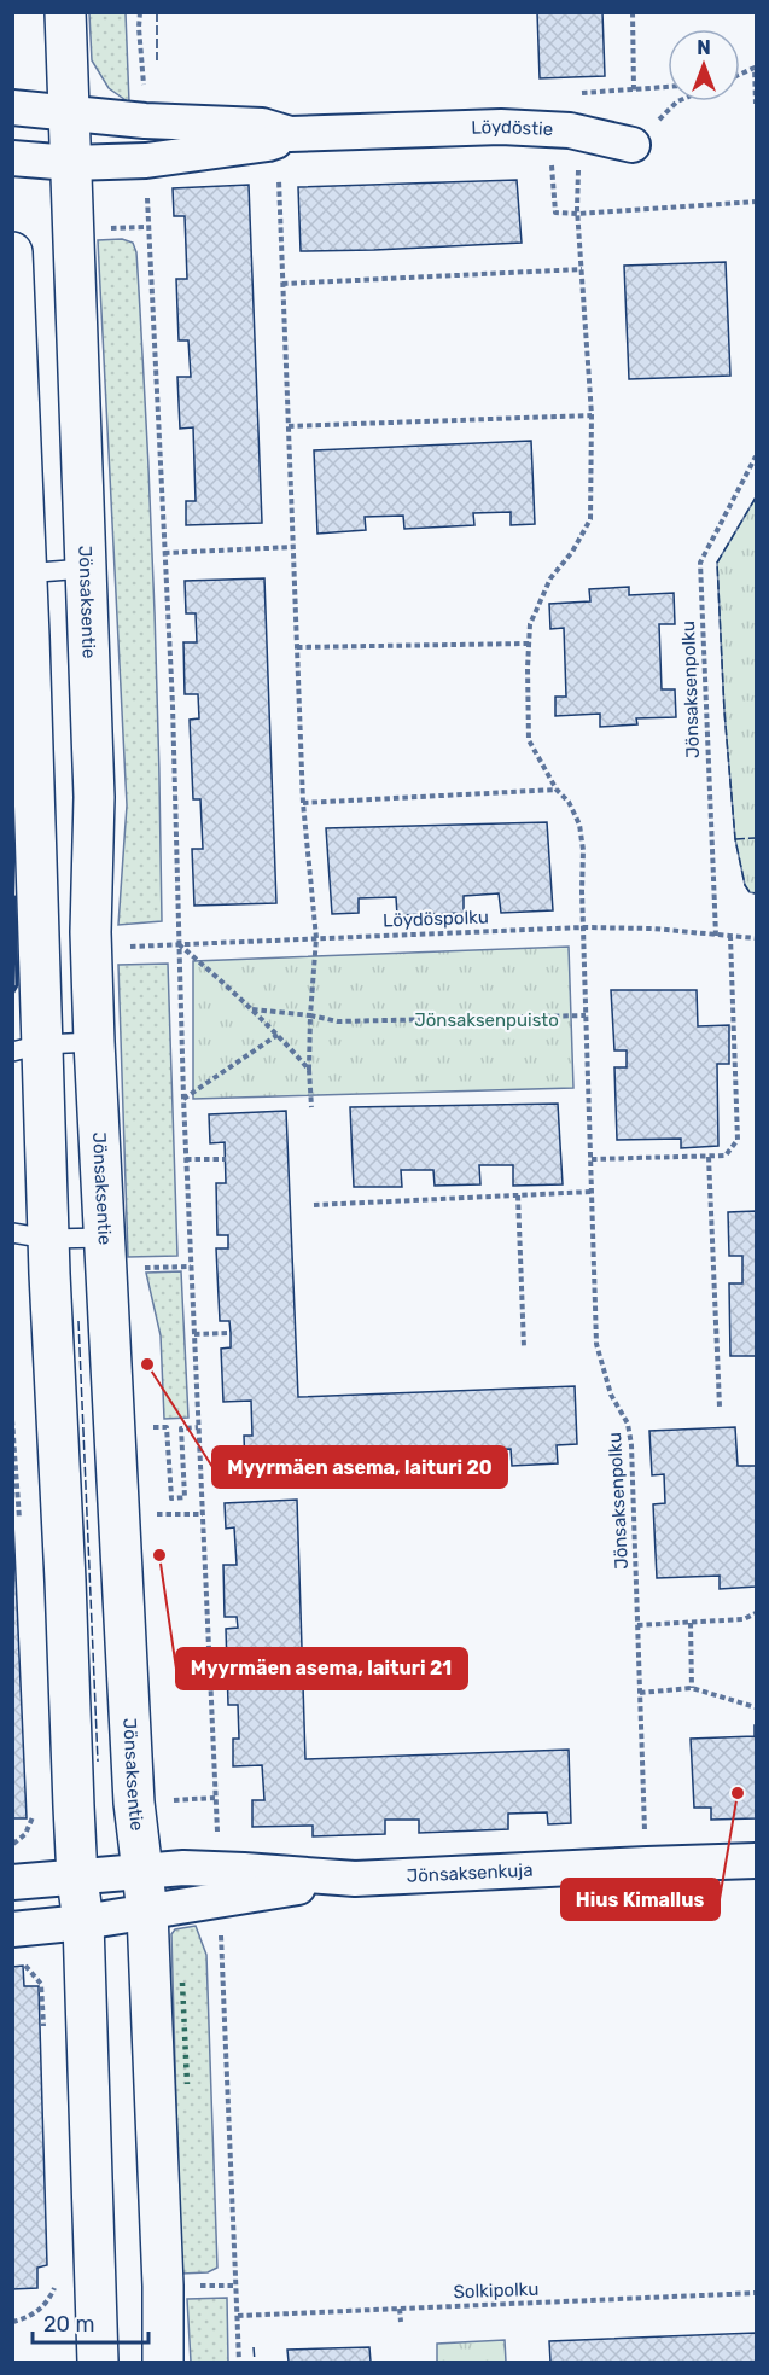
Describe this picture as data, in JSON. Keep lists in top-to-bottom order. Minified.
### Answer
{"streets":{"main road":["Jönsaksentie"],"street":["Löydöstie","Jönsaksenkuja"],"path":["Jönsaksenpolku","Löydöspolku","Solkipolku"]},"crossings":[["Löydöstie","Jönsaksentie"],["Löydöstie","Jönsaksenpolku"],["Jönsaksentie","Jönsaksenkuja"],["Jönsaksenpolku","Löydöspolku"],["Jönsaksenpolku","Jönsaksenkuja"]],"parks":["Jönsaksenpuisto"],"places":["Myyrmäen asema, laituri 20","Myyrmäen asema, laituri 21","Hius Kimallus"],"scale_bar":"20 m","north":"top"}
